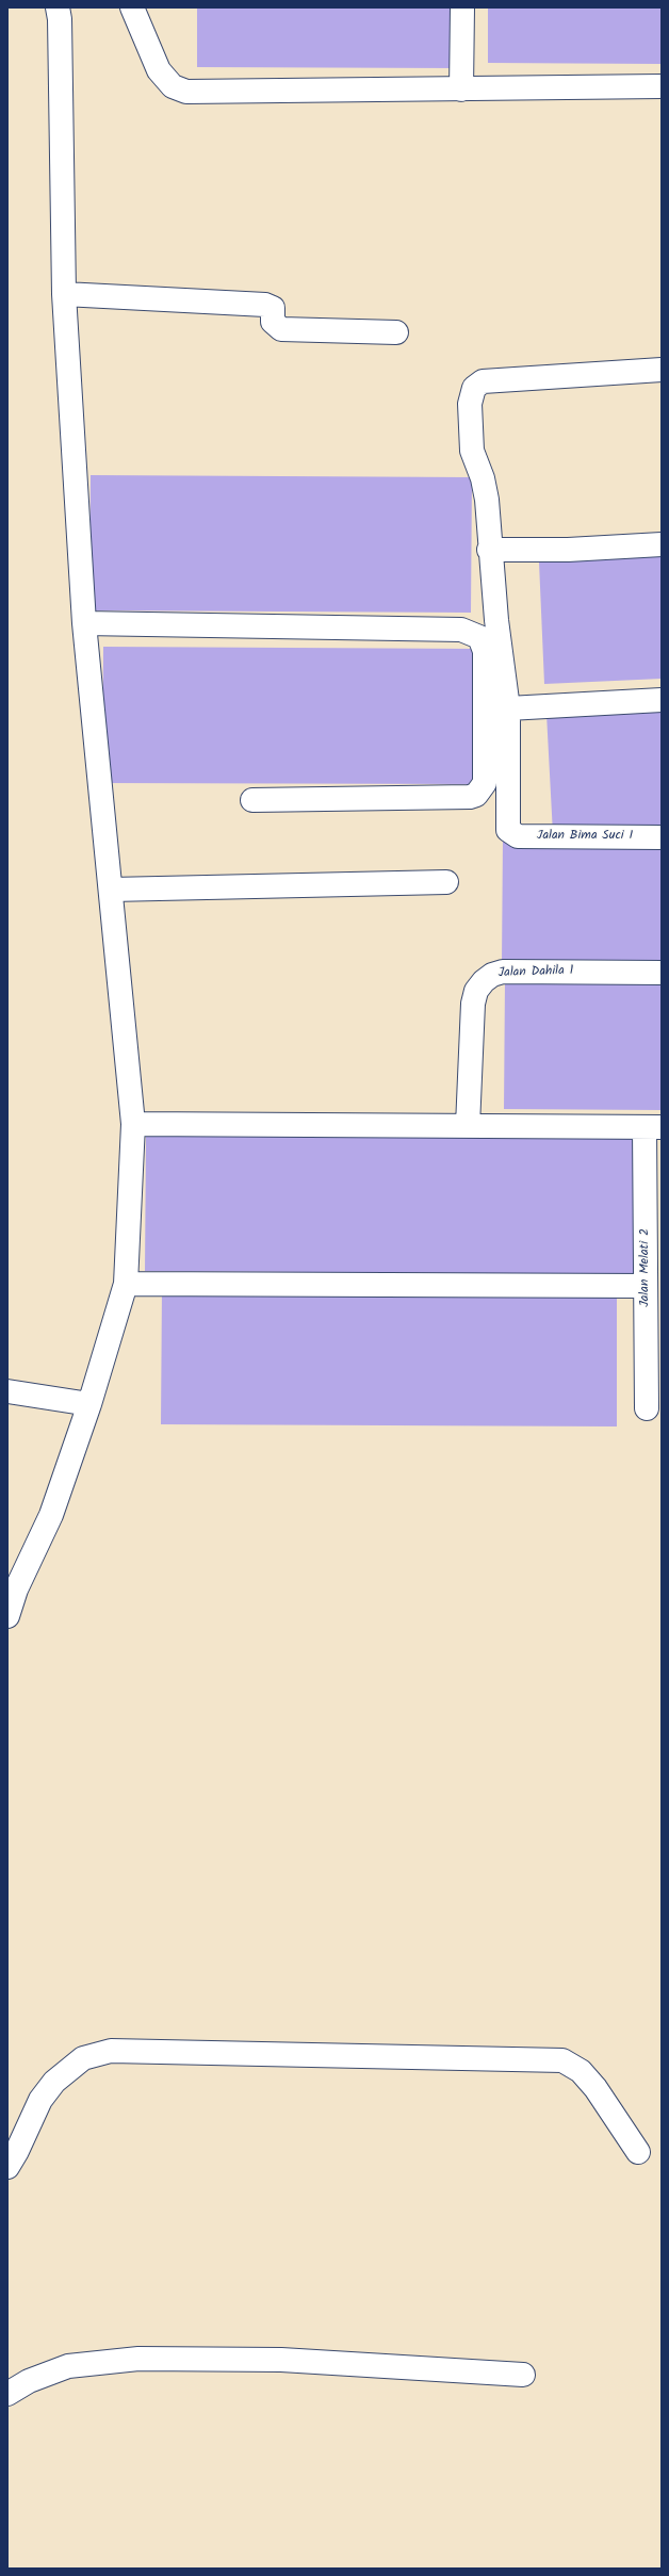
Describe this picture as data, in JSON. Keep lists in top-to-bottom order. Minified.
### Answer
{"streets":{"street":["Jalan Bima Suci I","Jalan Dahila 1","Jalan Melati 2"]}}
